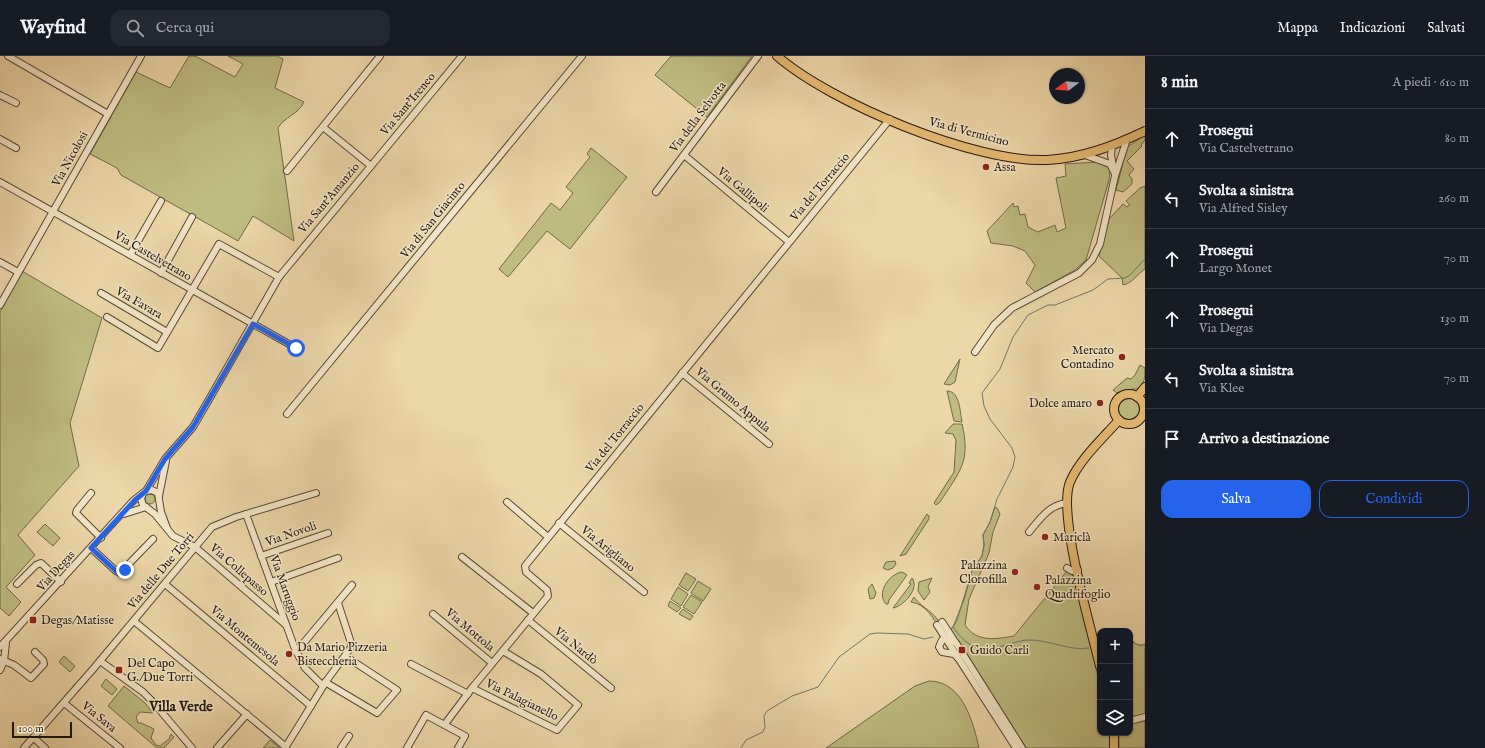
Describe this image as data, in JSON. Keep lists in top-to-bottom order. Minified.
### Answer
{"streets":{"main road":["Via di Vermicino"],"street":["Via Sant'Ireneo","Via della Selvotta","Via Nicolosi","Via del Torraccio","Via Gallipoli","Via Sant'Amanzio","Via di San Giacinto","Via Castelvetrano","Via Favara","Via Grumo Appula","Via Novoli","Via Arigliano","Via Collepasso","Via Degas","Via delle Due Torri","Via Maruggio","Via Mottola","Via Montemesola","Via Nardò","Via Palagianello","Via Sava"]},"crossings":[["Via Sant'Ireneo","Via Sant'Amanzio"],["Via della Selvotta","Via Gallipoli"],["Via di Vermicino","Via del Torraccio"],["Via Nicolosi","Via Castelvetrano"],["Via del Torraccio","Via Gallipoli"],["Via del Torraccio","Via Grumo Appula"],["Via del Torraccio","Via Arigliano"],["Via del Torraccio","Via Mottola"],["Via del Torraccio","Via Nardò"],["Via del Torraccio","Via Palagianello"],["Via Sant'Amanzio","Via Castelvetrano"],["Via Sant'Amanzio","Via Degas"],["Via Castelvetrano","Via Degas"],["Via Novoli","Via Maruggio"],["Via Collepasso","Via delle Due Torri"],["Via Collepasso","Via Maruggio"],["Via delle Due Torri","Via Maruggio"],["Via delle Due Torri","Via Montemesola"],["Via delle Due Torri","Via Sava"]],"districts":["Villa Verde"],"places":{"other":["Assa","Mercato Contadino","Dolce amaro","Mariclà","Palazzina Clorofilla","Palazzina Quadrifoglio","Da Mario Pizzeria Bisteccheria"],"transit":["Degas/Matisse","Guido Carli","Del Capo G./Due Torri"]},"scale_bar":"100 m","north":"left","page":{"header":"Wayfind","search":"Cerca qui","nav":["Mappa","Indicazioni","Salvati"],"heading":["8 min","A piedi · 610 m"],"list":[["Prosegui","Via Castelvetrano","80 m"],["Svolta a sinistra","Via Alfred Sisley","260 m"],["Prosegui","Largo Monet","70 m"],["Prosegui","Via Degas","130 m"],["Svolta a sinistra","Via Klee","70 m"],"Arrivo a destinazione"],"buttons":["Salva","Condividi"],"map_buttons":["+","−"],"scale":"100 m"}}
